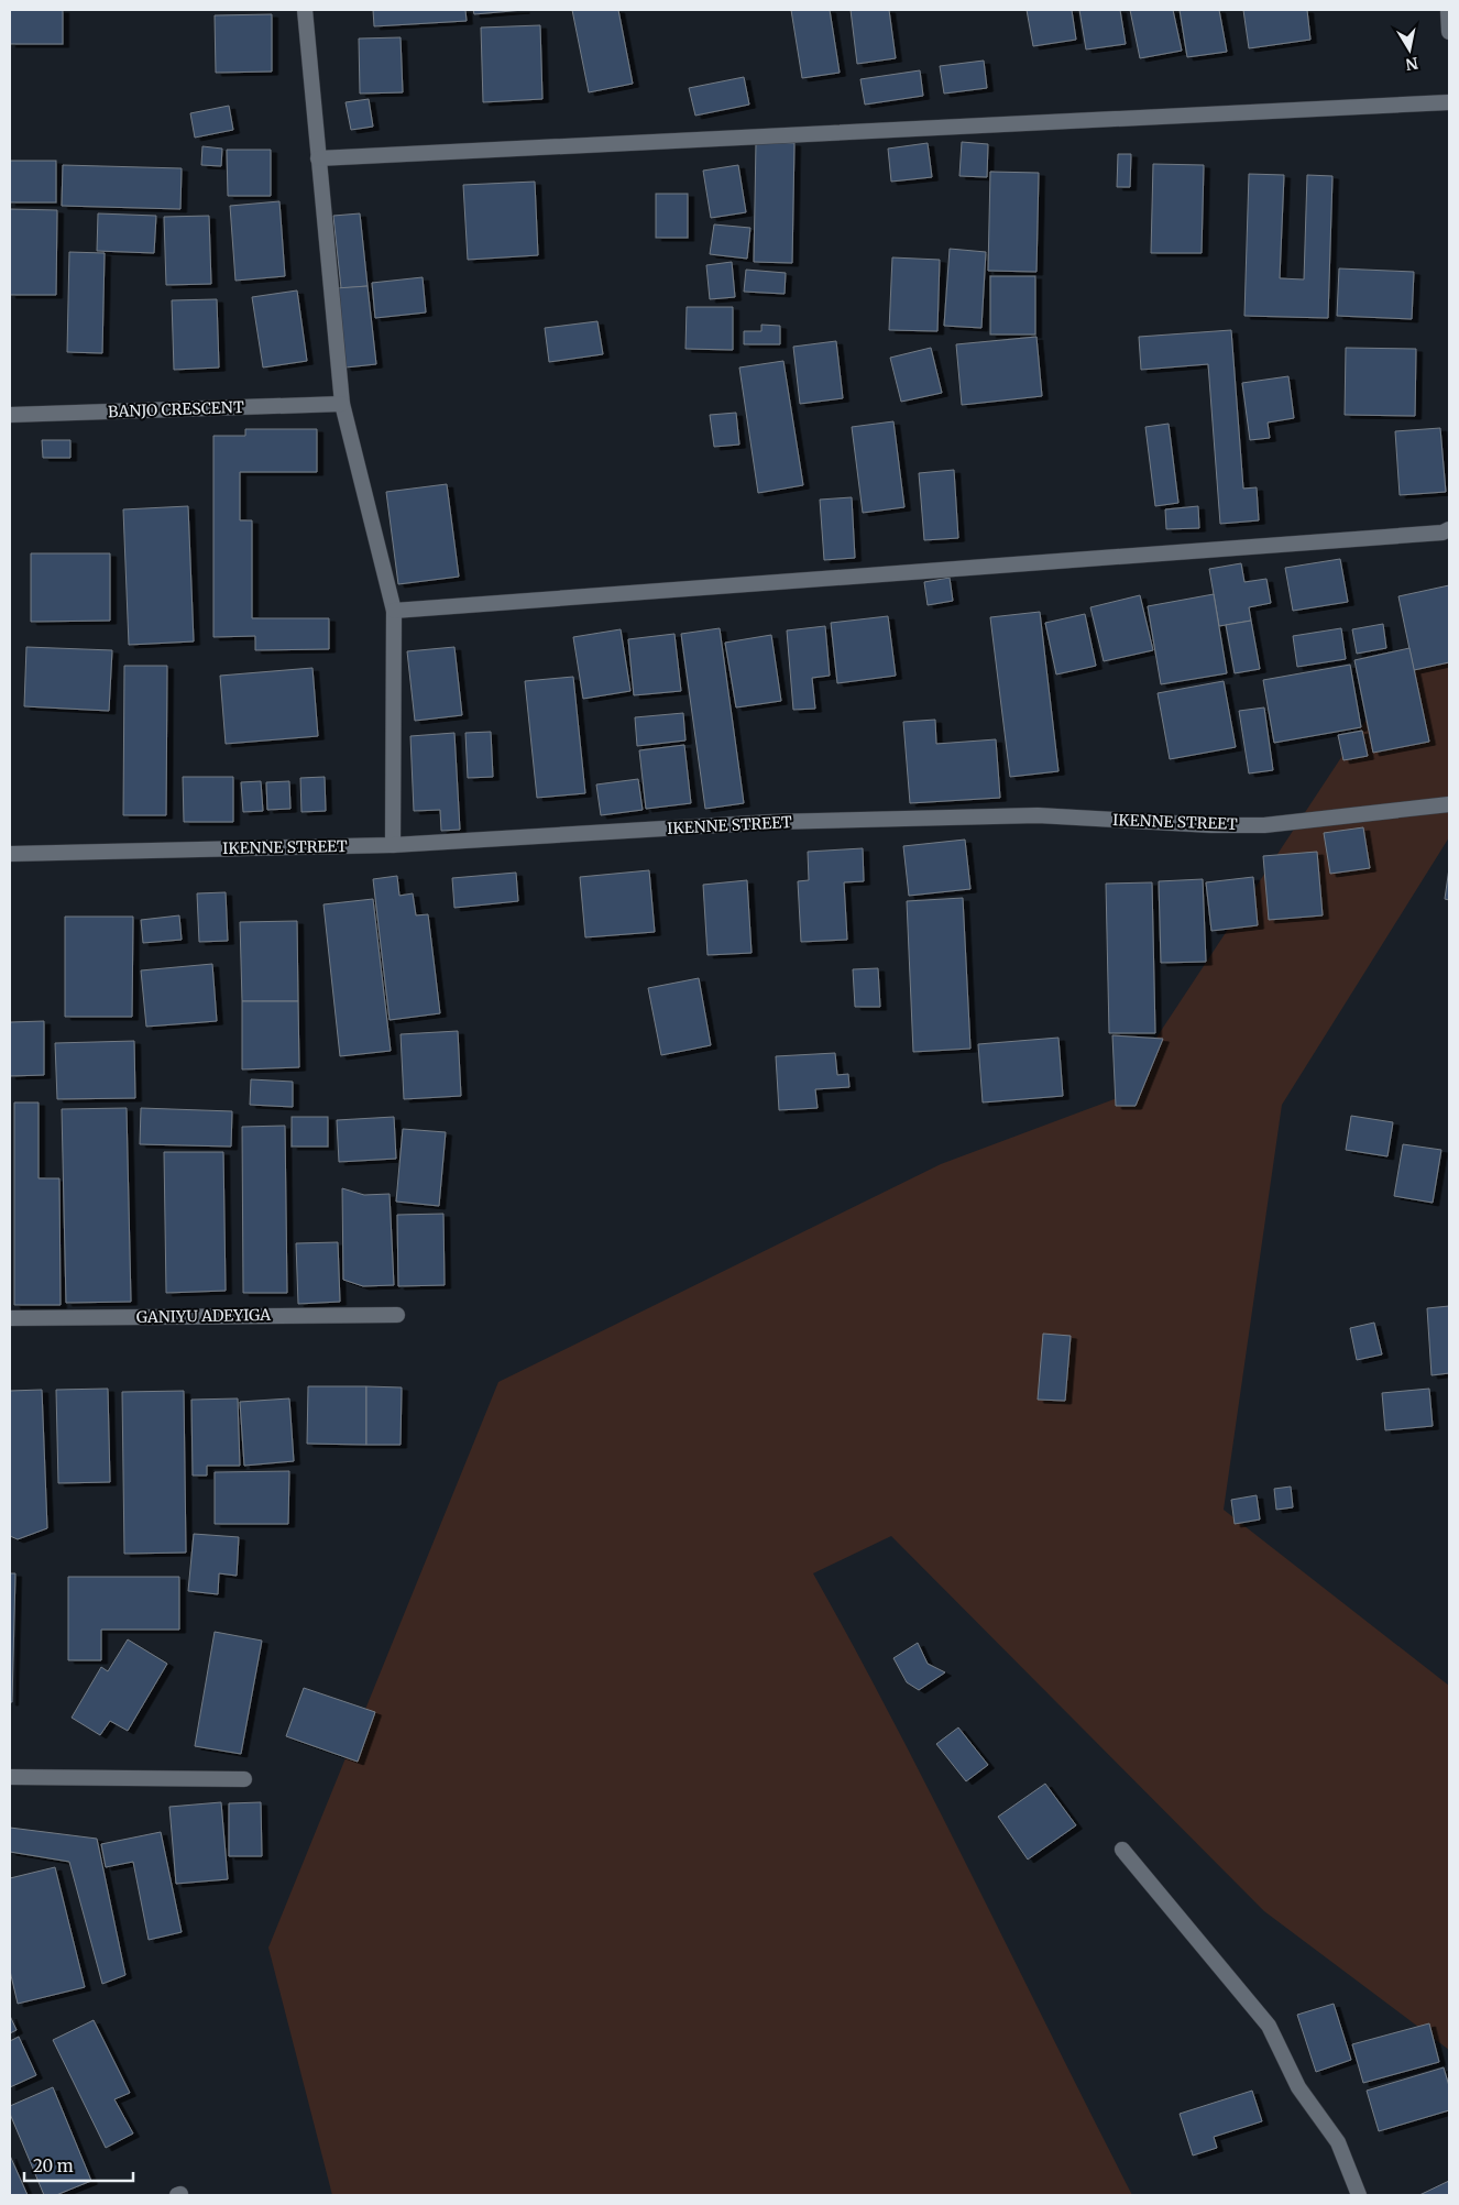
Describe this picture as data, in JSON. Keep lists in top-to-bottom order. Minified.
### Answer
{"streets":{"street":["BANJO CRESCENT","IKENNE STREET","GANIYU ADEYIGA"]},"scale_bar":"20 m","north":"bottom"}
